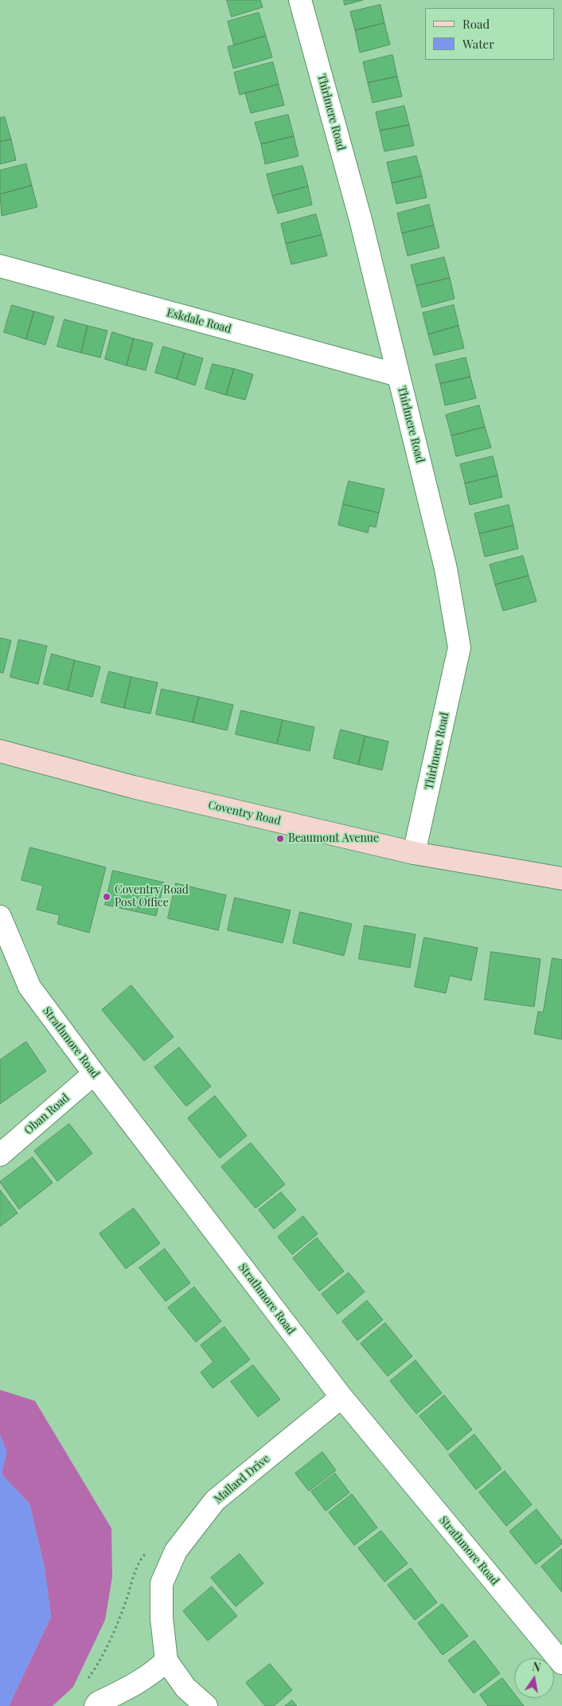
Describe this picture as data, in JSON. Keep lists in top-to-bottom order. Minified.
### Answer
{"streets":{"main road":["Coventry Road"],"street":["Thirlmere Road","Eskdale Road","Strathmore Road","Oban Road","Mallard Drive"]},"crossings":[["Thirlmere Road","Eskdale Road"],["Thirlmere Road","Coventry Road"],["Strathmore Road","Oban Road"],["Strathmore Road","Mallard Drive"]],"places":["Beaumont Avenue","Coventry Road Post Office"],"legend":["Road","Water"],"north":"top"}
